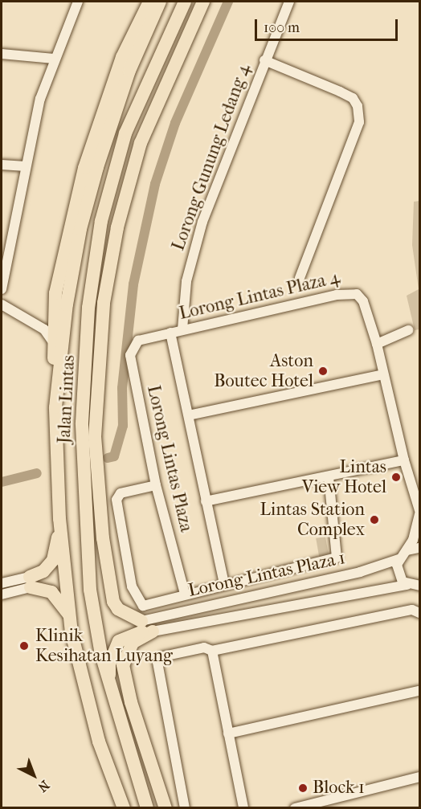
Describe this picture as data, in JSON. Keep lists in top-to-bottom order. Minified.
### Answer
{"streets":{"highway":["Jalan Lintas"],"street":["Lorong Gunung Ledang 4","Lorong Lintas Plaza 4","Lorong Lintas Plaza","Lorong Lintas Plaza 1"]},"crossings":[["Lorong Gunung Ledang 4","Lorong Lintas Plaza 4"],["Lorong Lintas Plaza 4","Lorong Lintas Plaza"]],"places":["Aston Boutec Hotel","Lintas View Hotel","Lintas Station Complex","Klinik Kesihatan Luyang","Block 1"],"scale_bar":"100 m","north":"bottom right"}
